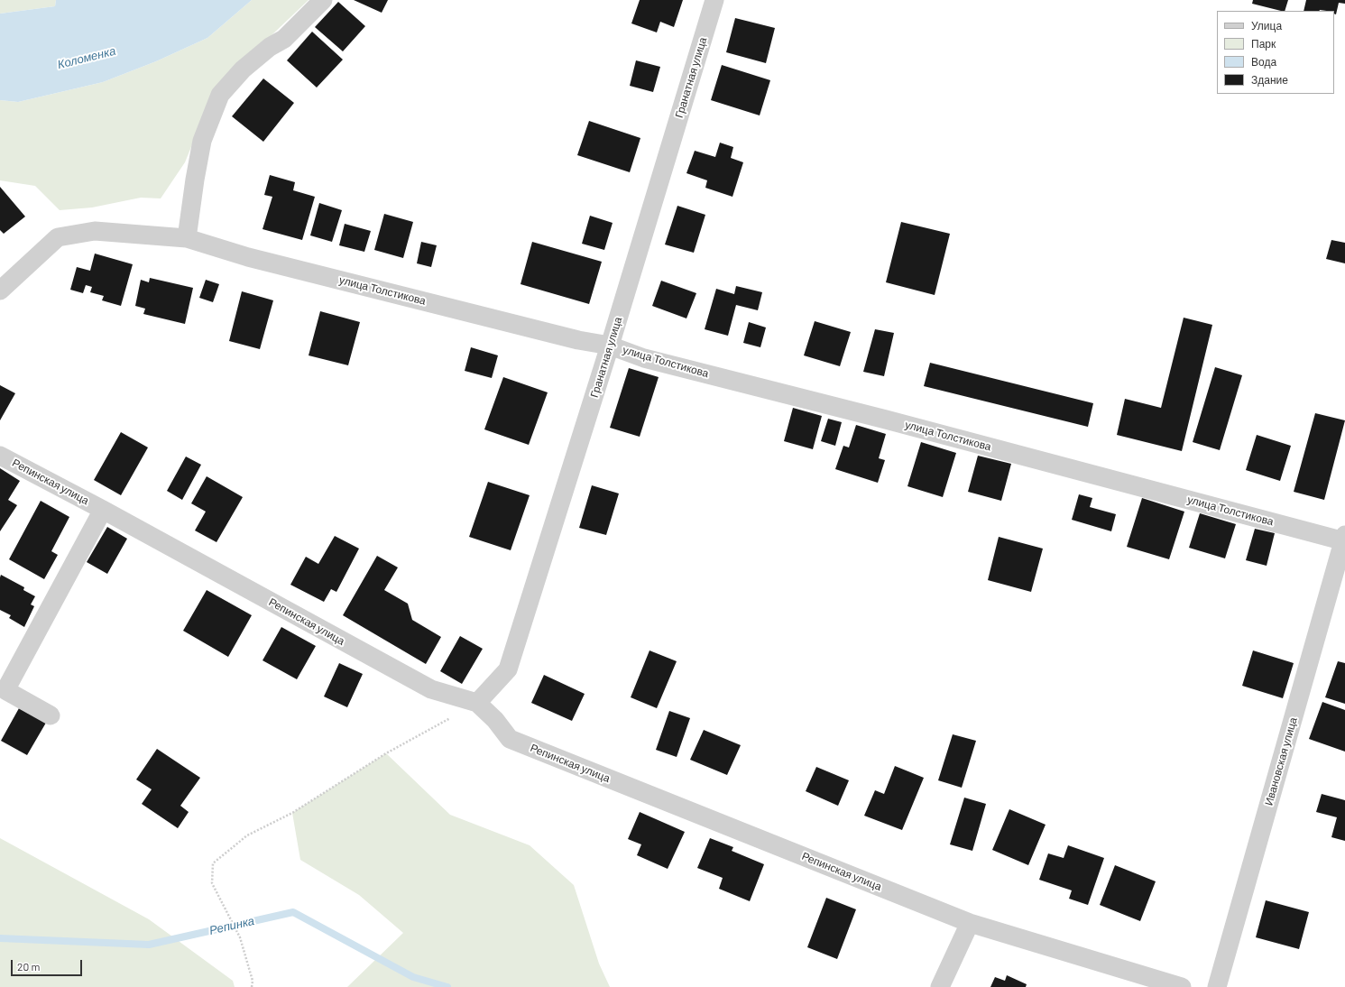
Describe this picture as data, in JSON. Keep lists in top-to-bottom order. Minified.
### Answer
{"streets":{"street":["Гранатная улица","улица Толстикова","Репинская улица","Ивановская улица"]},"crossings":[["Гранатная улица","улица Толстикова"],["Гранатная улица","Репинская улица"],["улица Толстикова","Ивановская улица"]],"water":["Коломенка","Репинка"],"legend":["Улица","Парк","Вода","Здание"],"scale_bar":"20 m"}
